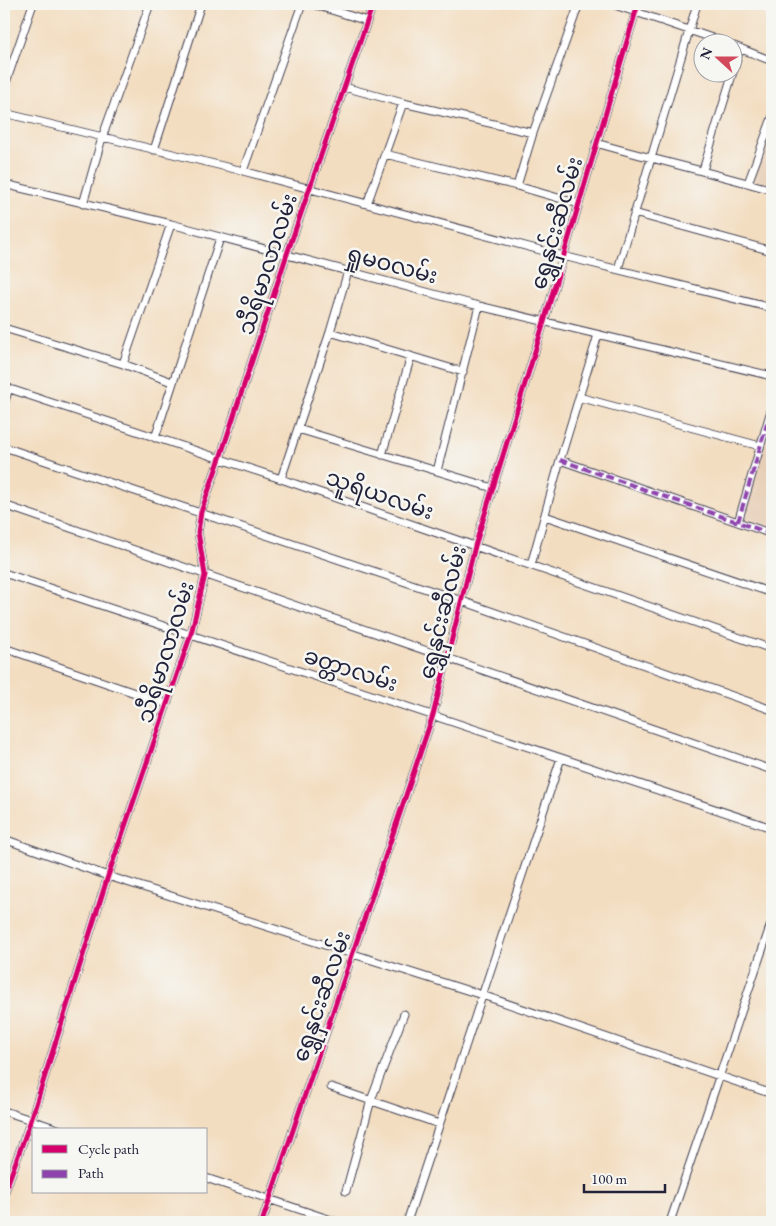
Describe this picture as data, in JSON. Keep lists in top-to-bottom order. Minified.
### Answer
{"streets":{"street":["ရွှေနှင်းဆီလမ်း","သီရိမာလာလမ်း","ရှုမဝလမ်း","သူရိယလမ်း","ခတ္တာလမ်း"]},"crossings":[["ရွှေနှင်းဆီလမ်း","ရှုမဝလမ်း"],["ရွှေနှင်းဆီလမ်း","သူရိယလမ်း"],["ရွှေနှင်းဆီလမ်း","ခတ္တာလမ်း"],["သီရိမာလာလမ်း","ရှုမဝလမ်း"],["သီရိမာလာလမ်း","သူရိယလမ်း"],["သီရိမာလာလမ်း","ခတ္တာလမ်း"]],"legend":["Cycle path","Path"],"scale_bar":"100 m","north":"left"}
